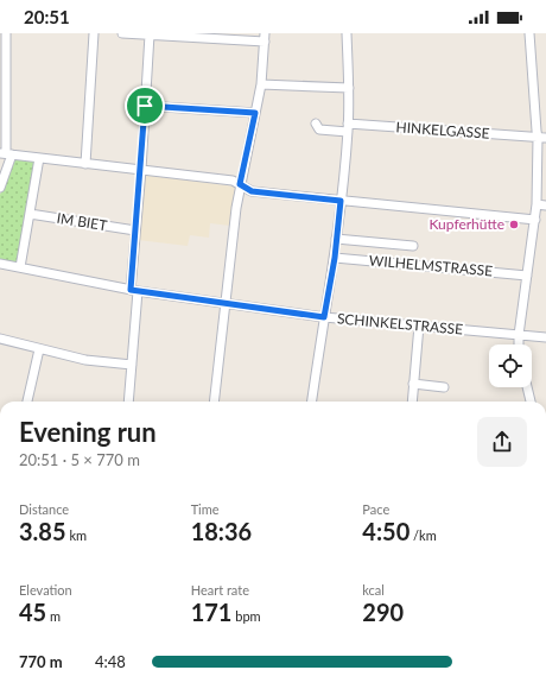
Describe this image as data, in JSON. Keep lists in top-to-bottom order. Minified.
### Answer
{"streets":{"street":["HINKELGASSE","IM BIET","WILHELMSTRASSE","SCHINKELSTRASSE"]},"places":["Kupferhütte"],"page":{"status":"20:51","heading":["Evening run","20:51 · 5 × 770 m"],"stats":[["Distance","3.85 km"],["Time","18:36"],["Pace","4:50 /km"],["Elevation","45 m"],["Heart rate","171 bpm"],["kcal","290"]],"list":[{"name":"770 m","note":"4:48"}]}}
